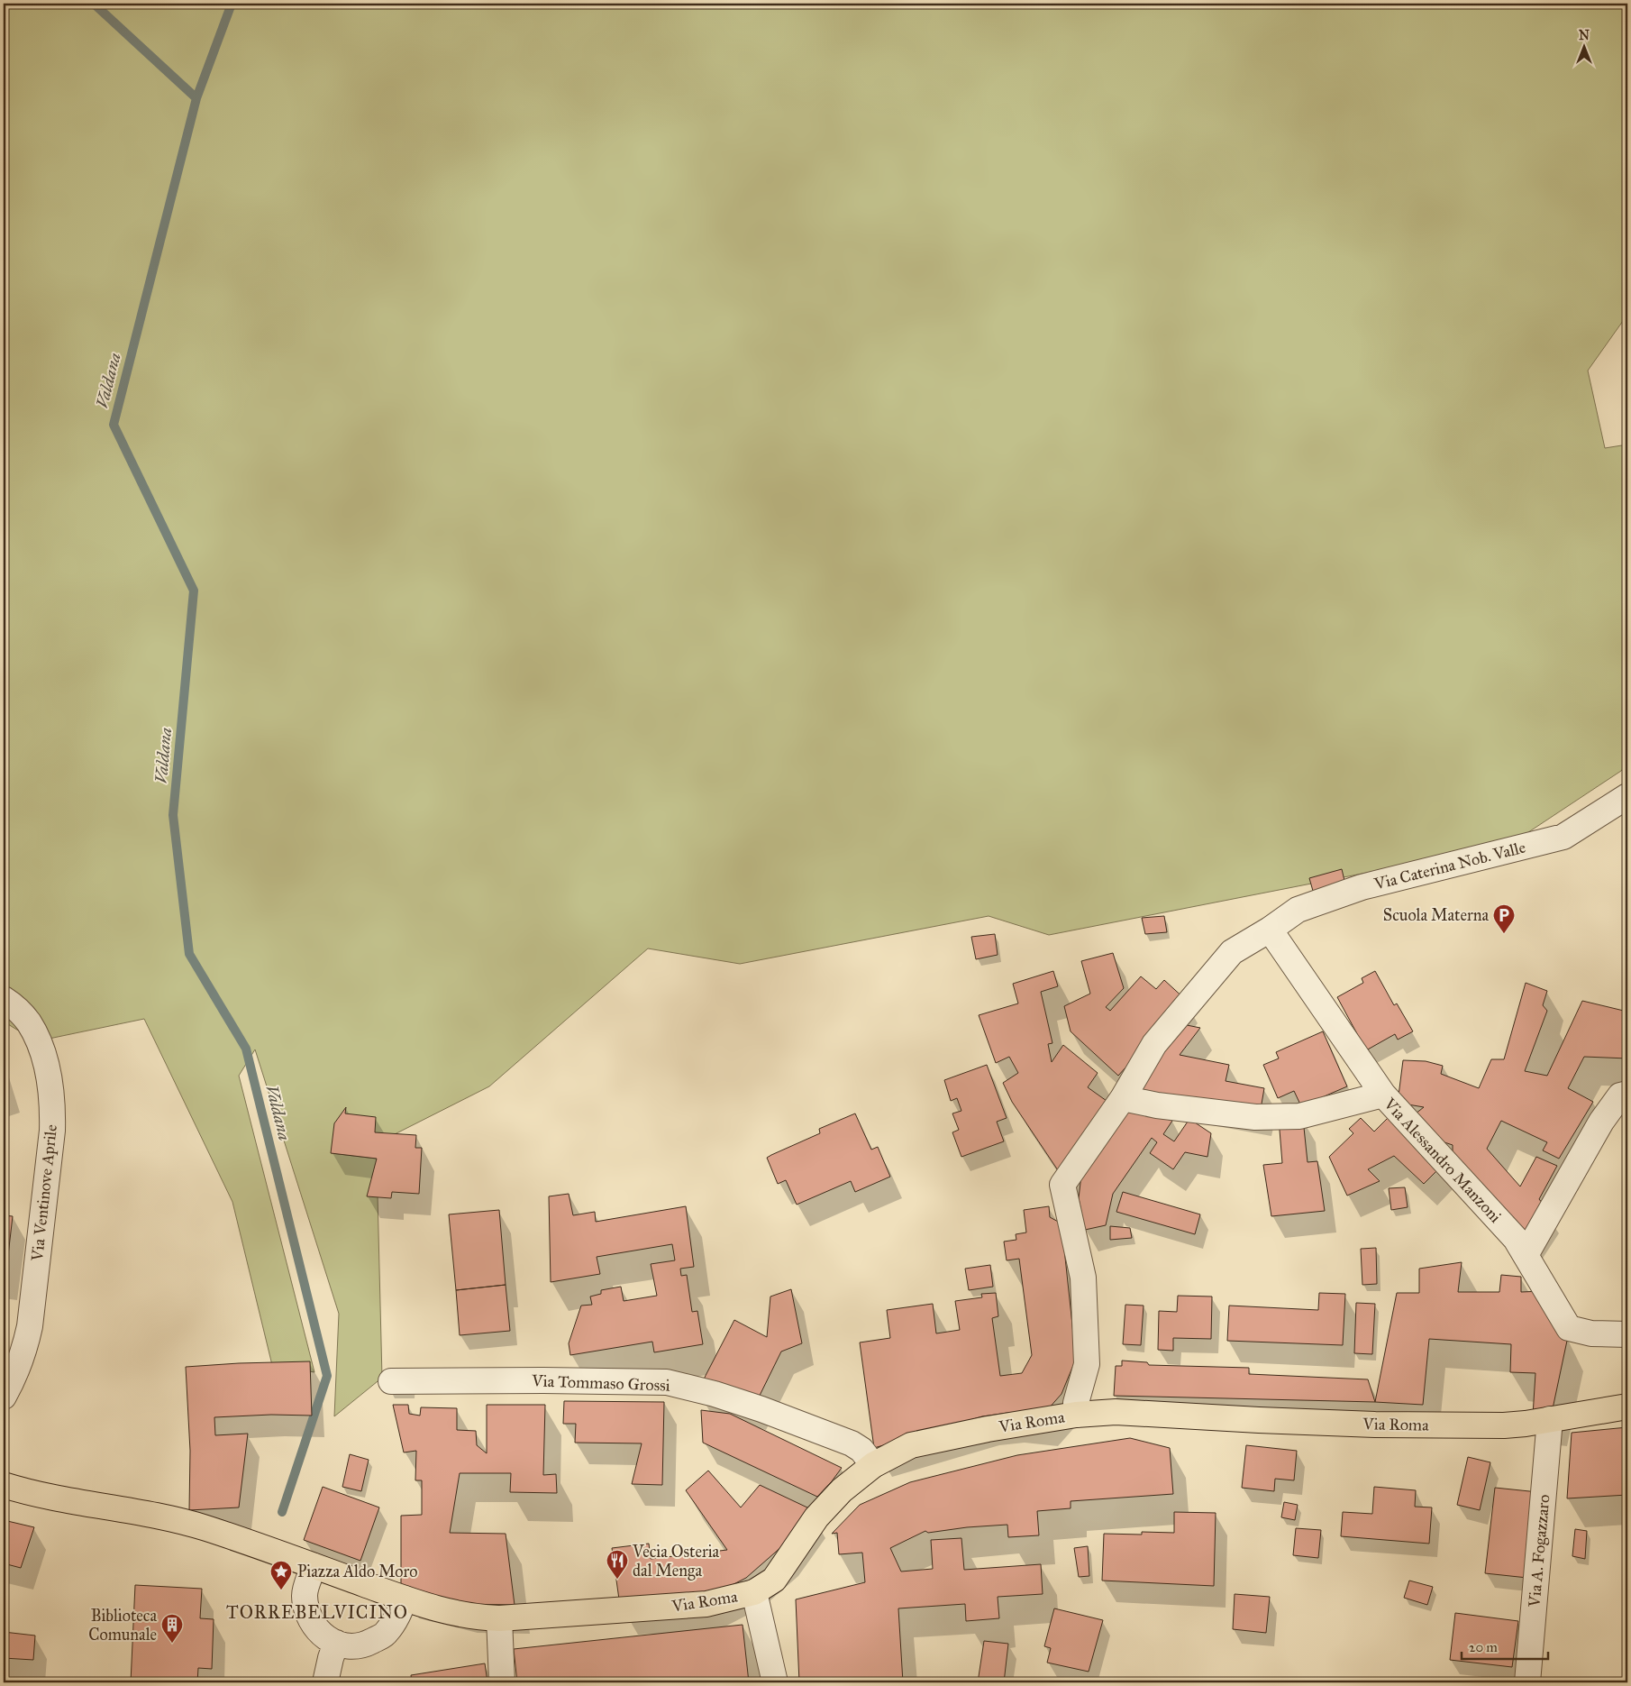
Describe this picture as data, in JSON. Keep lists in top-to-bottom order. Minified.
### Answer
{"streets":{"main road":["Via Roma"],"street":["Via Caterina Nob. Valle","Via Alessandro Manzoni","Via Ventinove Aprile","Via Tommaso Grossi","Via A. Fogazzaro"]},"crossings":[["Via Caterina Nob. Valle","Via Alessandro Manzoni"],["Via Caterina Nob. Valle","Via Roma"],["Via Tommaso Grossi","Via Roma"],["Via Roma","Via A. Fogazzaro"]],"districts":["TORREBELVICINO"],"water":["Valdana"],"places":{"parking":["Scuola Materna"],"restaurant":["Vecia Osteria dal Menga"],"place":["Piazza Aldo Moro"],"building":["Biblioteca Comunale"]},"scale_bar":"20 m","north":"top"}
